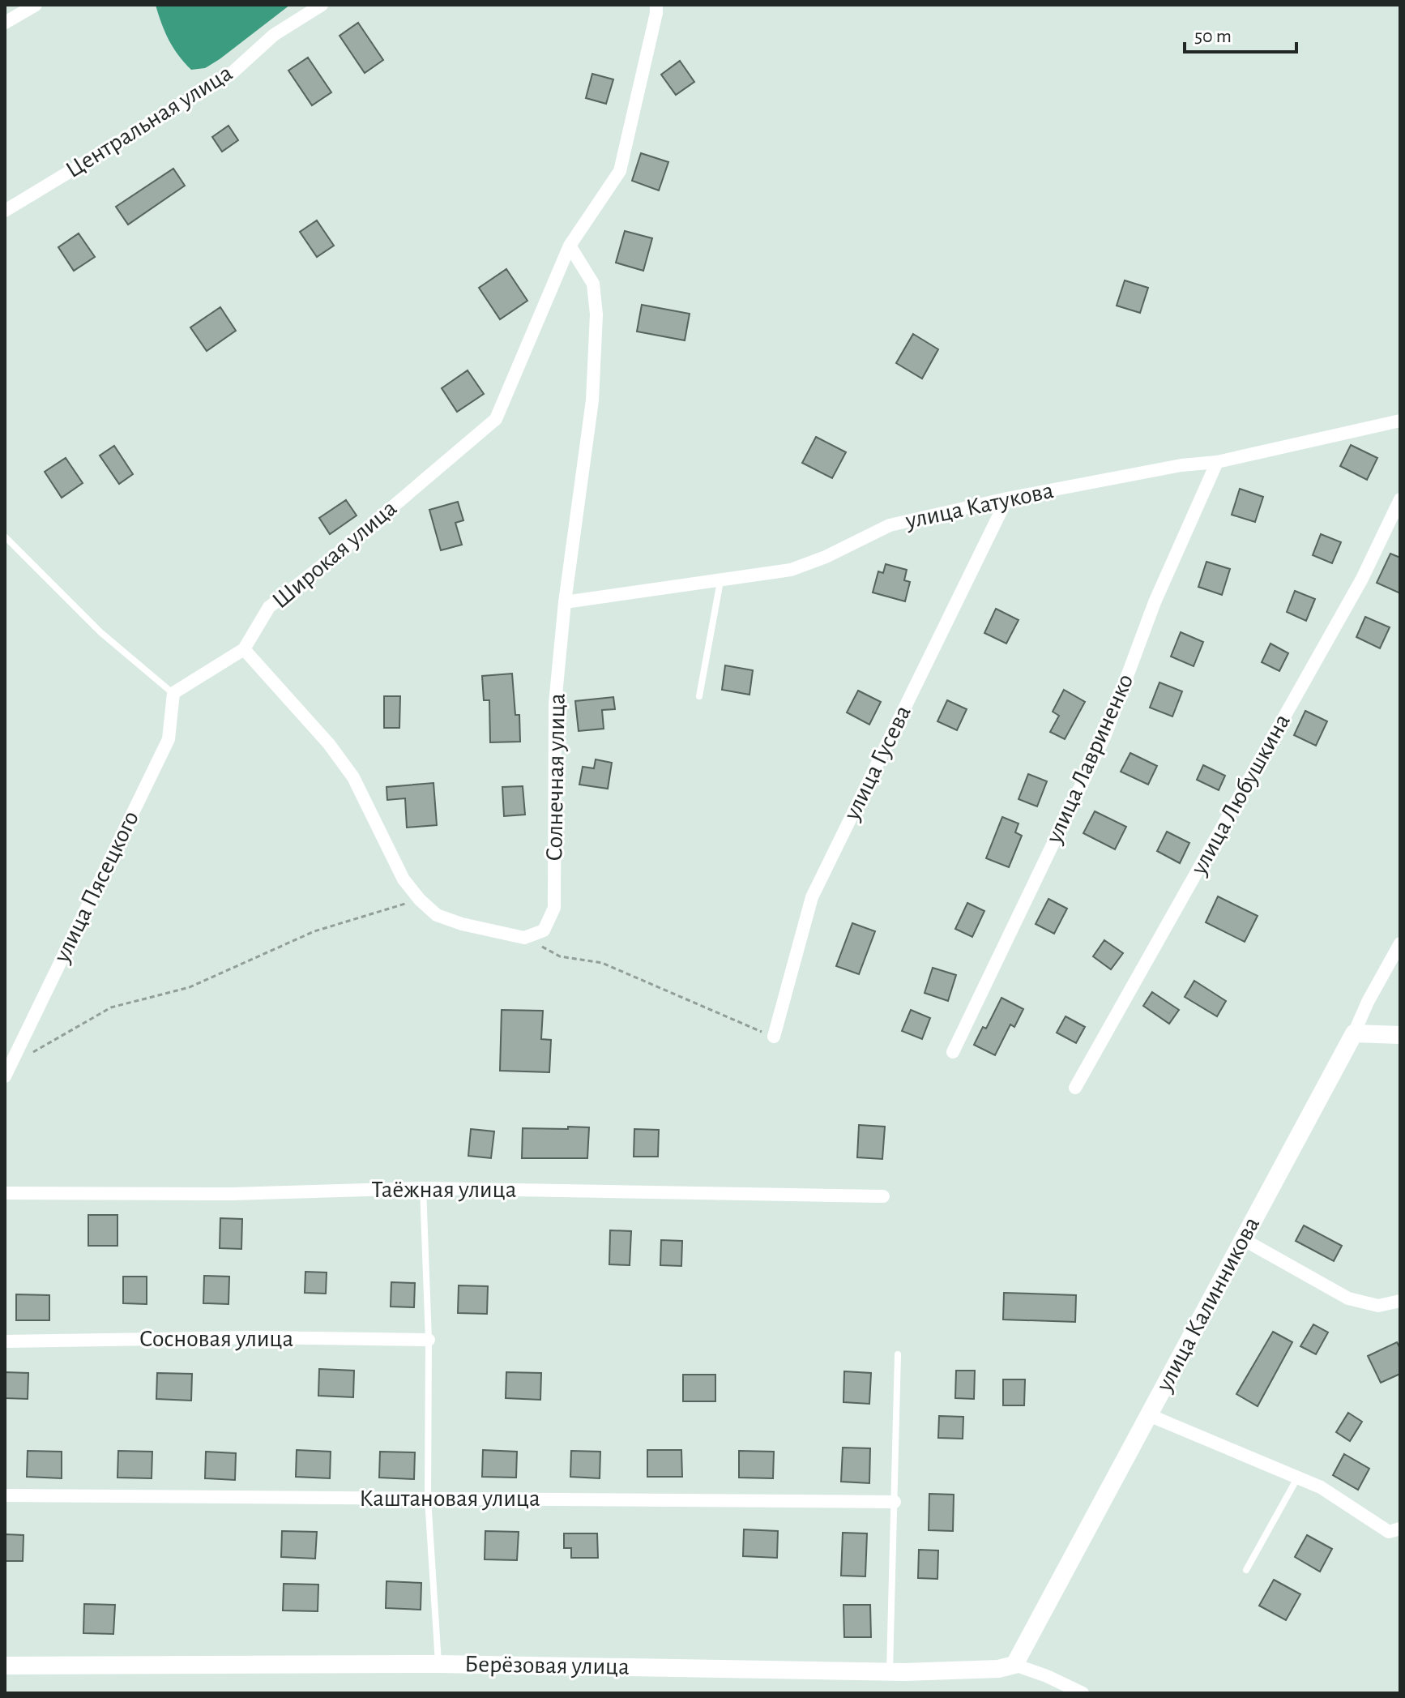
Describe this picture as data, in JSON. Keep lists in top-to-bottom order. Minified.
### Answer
{"streets":{"main road":["улица Калинникова","Берёзовая улица"],"street":["Центральная улица","улица Катукова","Широкая улица","улица Лавриненко","улица Гусева","Солнечная улица","улица Любушкина","улица Пясецкого","Таёжная улица","Сосновая улица","Каштановая улица"]},"crossings":[["улица Катукова","улица Лавриненко"],["улица Катукова","улица Гусева"],["улица Катукова","Солнечная улица"],["Широкая улица","Солнечная улица"],["улица Калинникова","Берёзовая улица"]],"scale_bar":"50 m"}
